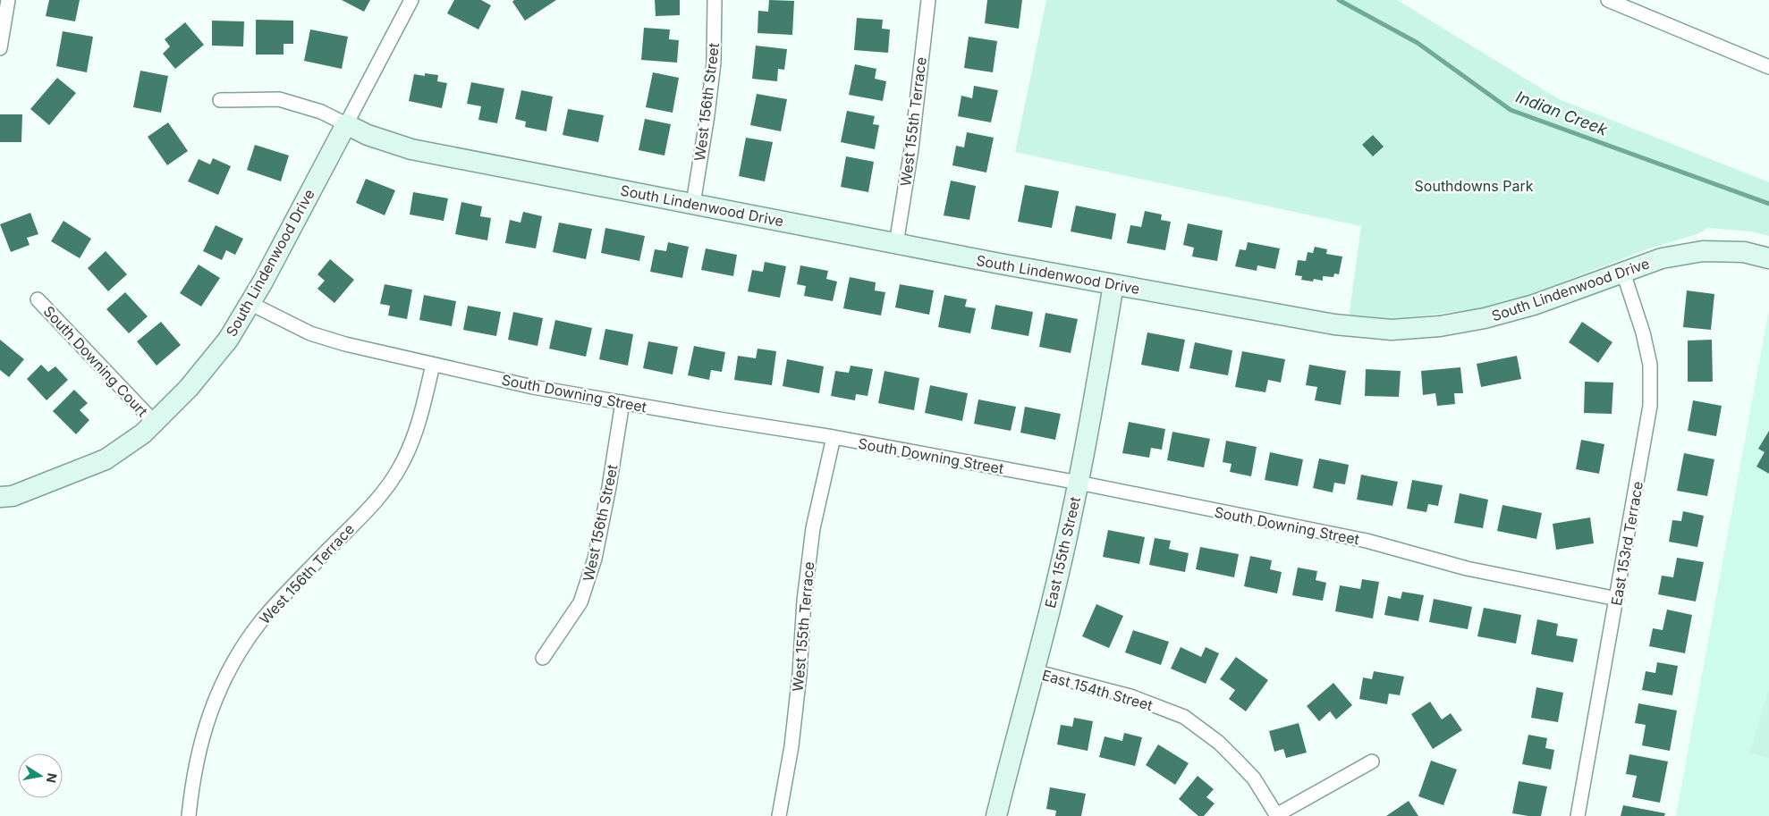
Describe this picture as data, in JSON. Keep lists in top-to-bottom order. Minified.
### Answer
{"streets":{"street":["West 156th Street","West 155th Terrace","South Lindenwood Drive","South Downing Court","South Downing Street","East 153rd Terrace","East 155th Street","West 156th Terrace","East 154th Street"]},"crossings":[["West 156th Street","South Lindenwood Drive"],["West 156th Street","South Downing Street"],["West 155th Terrace","South Lindenwood Drive"],["West 155th Terrace","South Downing Street"],["South Lindenwood Drive","South Downing Court"],["South Lindenwood Drive","South Downing Street"],["South Lindenwood Drive","East 153rd Terrace"],["South Lindenwood Drive","East 155th Street"],["South Downing Street","East 153rd Terrace"],["South Downing Street","East 155th Street"],["South Downing Street","West 156th Terrace"],["East 155th Street","East 154th Street"]],"water":["Indian Creek"],"parks":["Southdowns Park"],"north":"right"}
